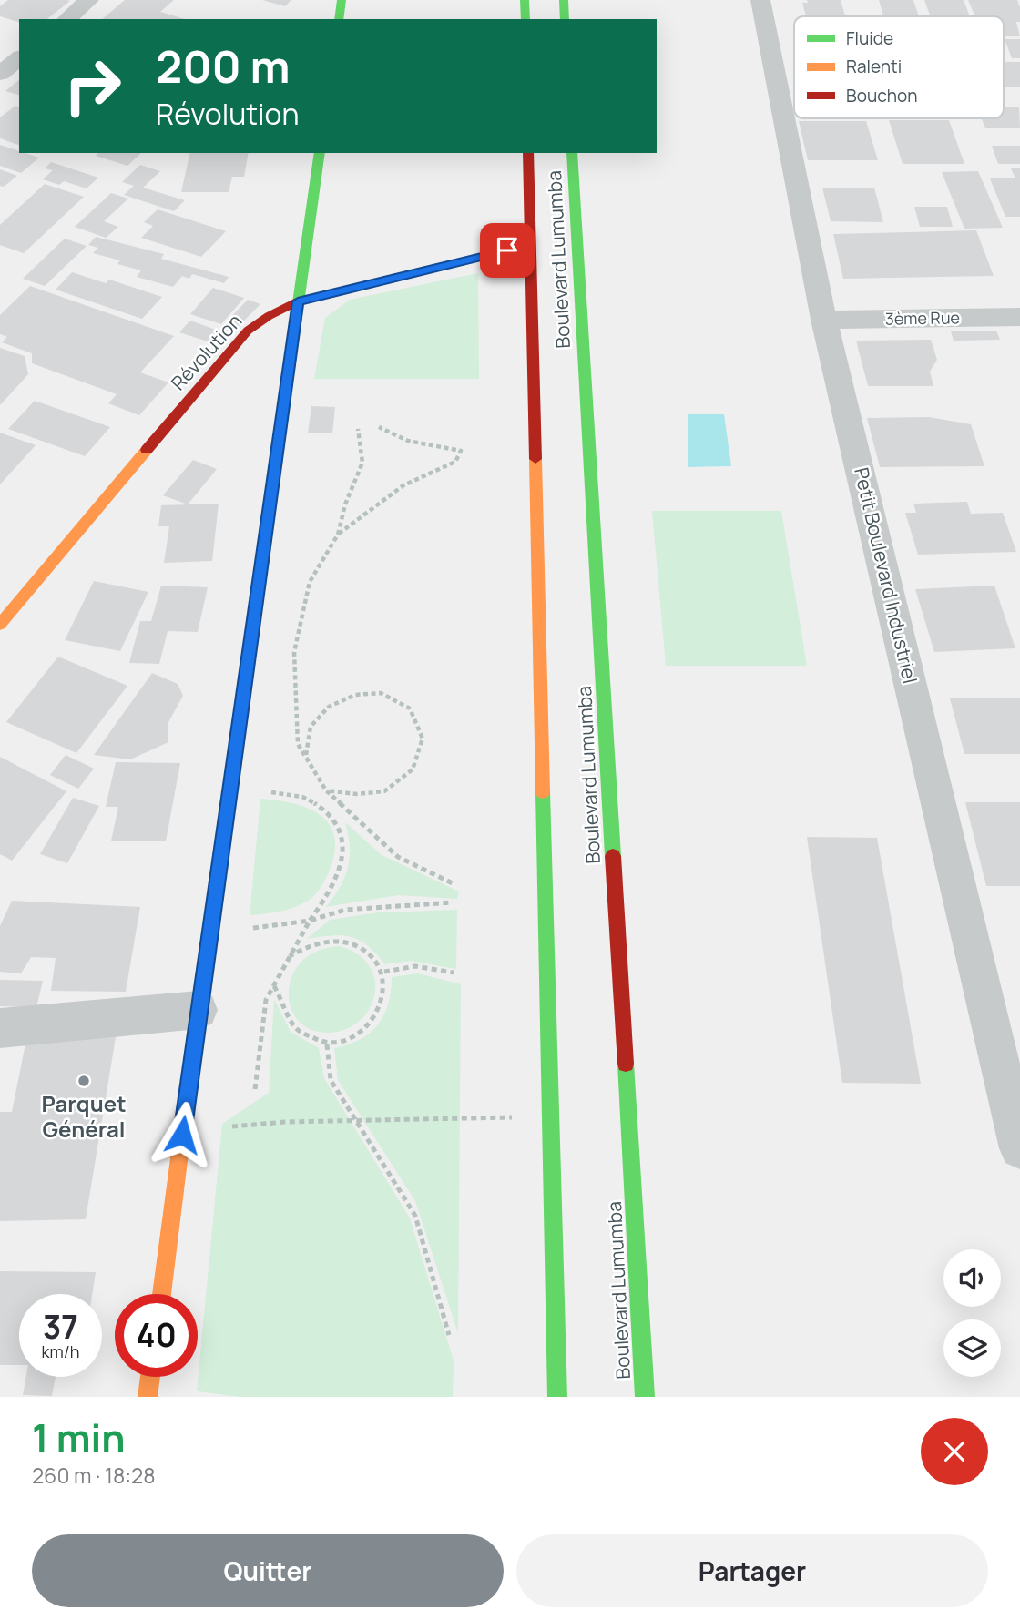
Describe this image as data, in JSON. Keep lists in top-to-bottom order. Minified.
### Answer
{"streets":{"main road":["Boulevard Lumumba","Révolution"],"street":["3ème Rue","Petit Boulevard Industriel"]},"crossings":[["Boulevard Lumumba","Révolution"],["3ème Rue","Petit Boulevard Industriel"]],"places":["Parquet Général"],"legend":["Fluide","Ralenti","Bouchon"],"page":{"turn":["200 m","Révolution"],"speed":"37 km/h","limit":"40","heading":["1 min","260 m · 18:28"],"buttons":["Quitter","Partager"]}}
